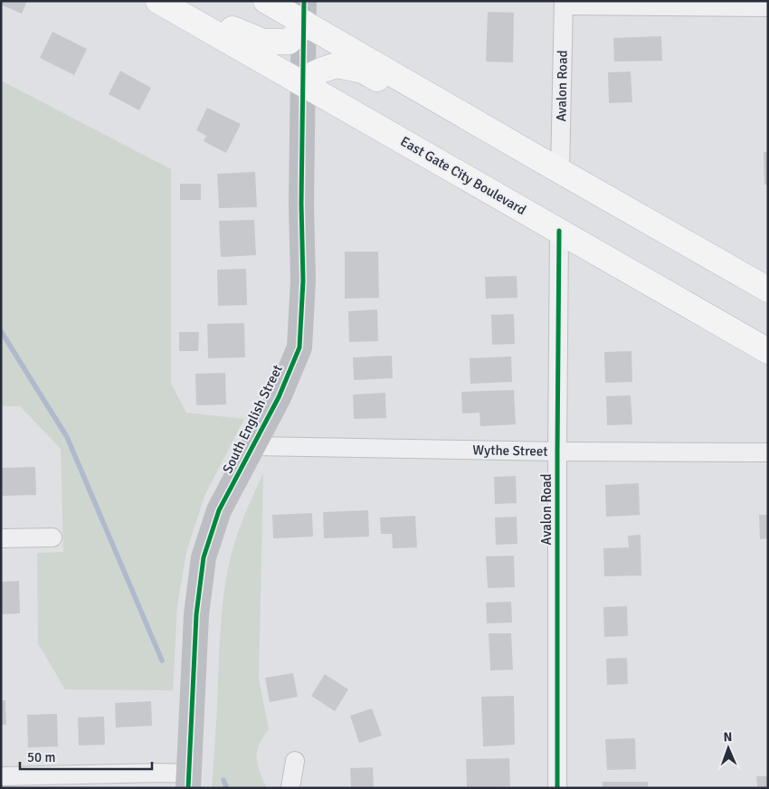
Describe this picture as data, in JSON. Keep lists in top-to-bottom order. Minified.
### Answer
{"streets":{"main road":["East Gate City Boulevard"],"street":["Avalon Road","South English Street","Wythe Street"]},"crossings":[["Avalon Road","East Gate City Boulevard"],["Avalon Road","Wythe Street"],["East Gate City Boulevard","South English Street"],["South English Street","Wythe Street"]],"scale_bar":"50 m","north":"top"}
